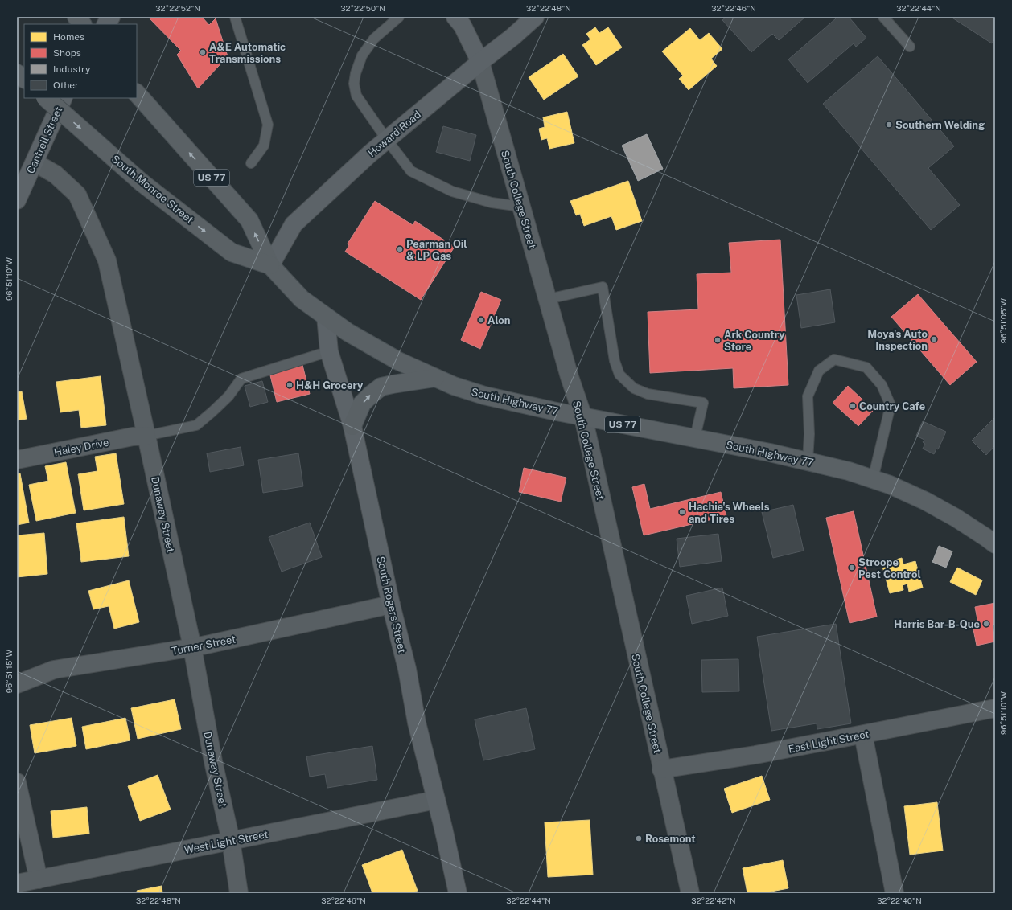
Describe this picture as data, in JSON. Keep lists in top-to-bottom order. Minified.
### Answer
{"streets":{"main road":["Howard Road","Cantrell Street","US 77","South Monroe Street","South College Street","South Highway 77","South Rogers Street"],"street":["Haley Drive","Dunaway Street","Turner Street","East Light Street","West Light Street"]},"crossings":[["Howard Road","South Monroe Street"],["Howard Road","South College Street"],["Howard Road","South Highway 77"],["Cantrell Street","Dunaway Street"],["South Monroe Street","South Highway 77"],["South College Street","South Highway 77"],["South College Street","East Light Street"],["South Highway 77","South Rogers Street"],["Haley Drive","Dunaway Street"],["Dunaway Street","Turner Street"],["Dunaway Street","West Light Street"],["South Rogers Street","Turner Street"],["South Rogers Street","West Light Street"]],"one_way":["South Monroe Street"],"places":["A&E Automatic Transmissions","Southern Welding","Pearman Oil & LP Gas","Alon","Moya's Auto Inspection","Ark Country Store","H&H Grocery","Country Cafe","Hachie's Wheels and Tires","Stroope Pest Control","Harris Bar-B-Que","Rosemont"],"legend":["Homes","Shops","Industry","Other"],"coordinates":["32°22'52\"N","32°22'50\"N","32°22'48\"N","32°22'46\"N","32°22'44\"N","96°51'10\"W","96°51'05\"W","96°51'15\"W","32°22'42\"N","32°22'40\"N"]}
